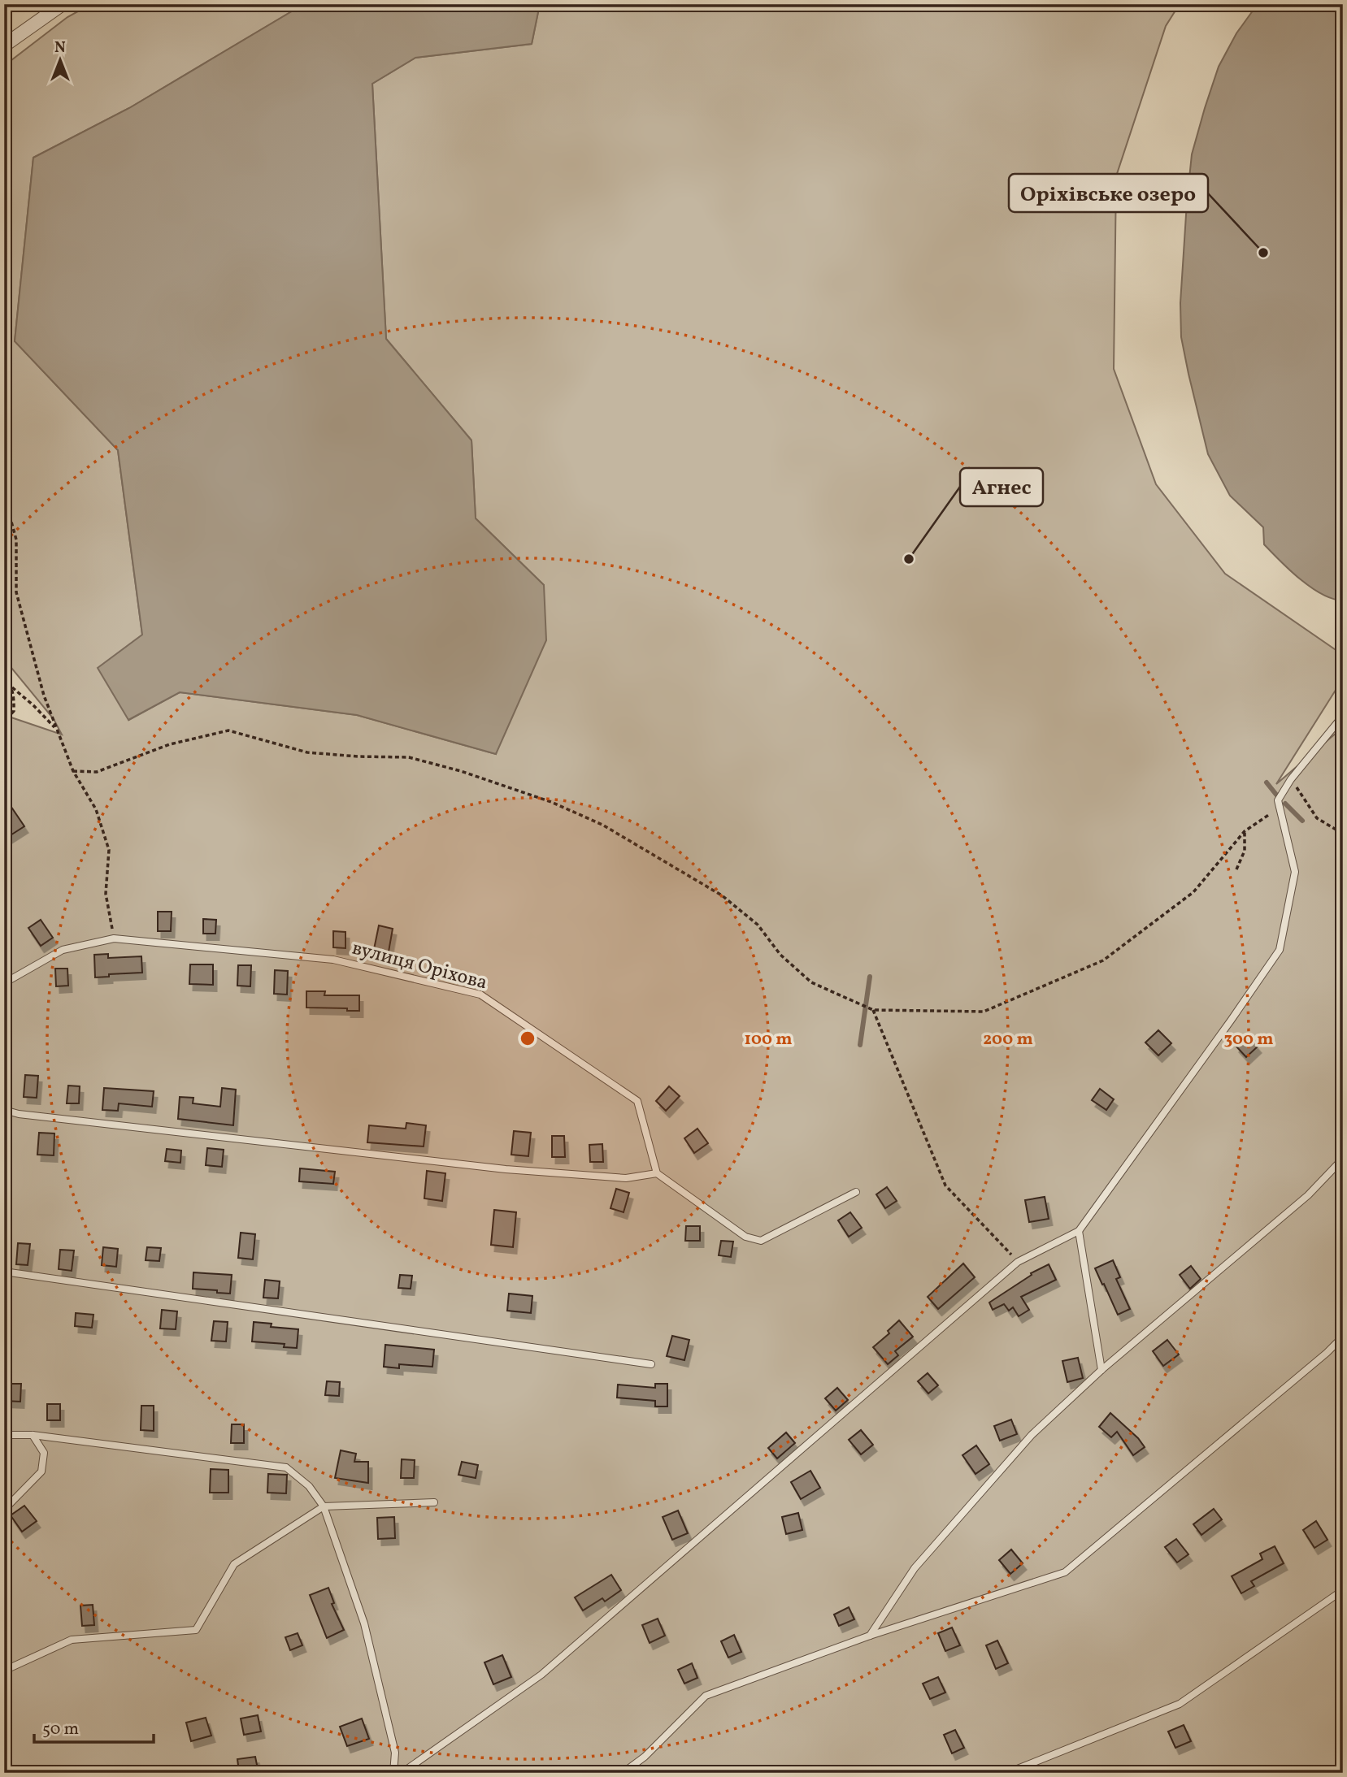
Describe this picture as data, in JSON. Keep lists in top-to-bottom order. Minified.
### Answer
{"streets":{"lane":["вулиця Оріхова"]},"places":["Оріхівське озеро","Агнес"],"scale_bar":"50 m","north":"top","rings":["100 m","200 m","300 m"]}
